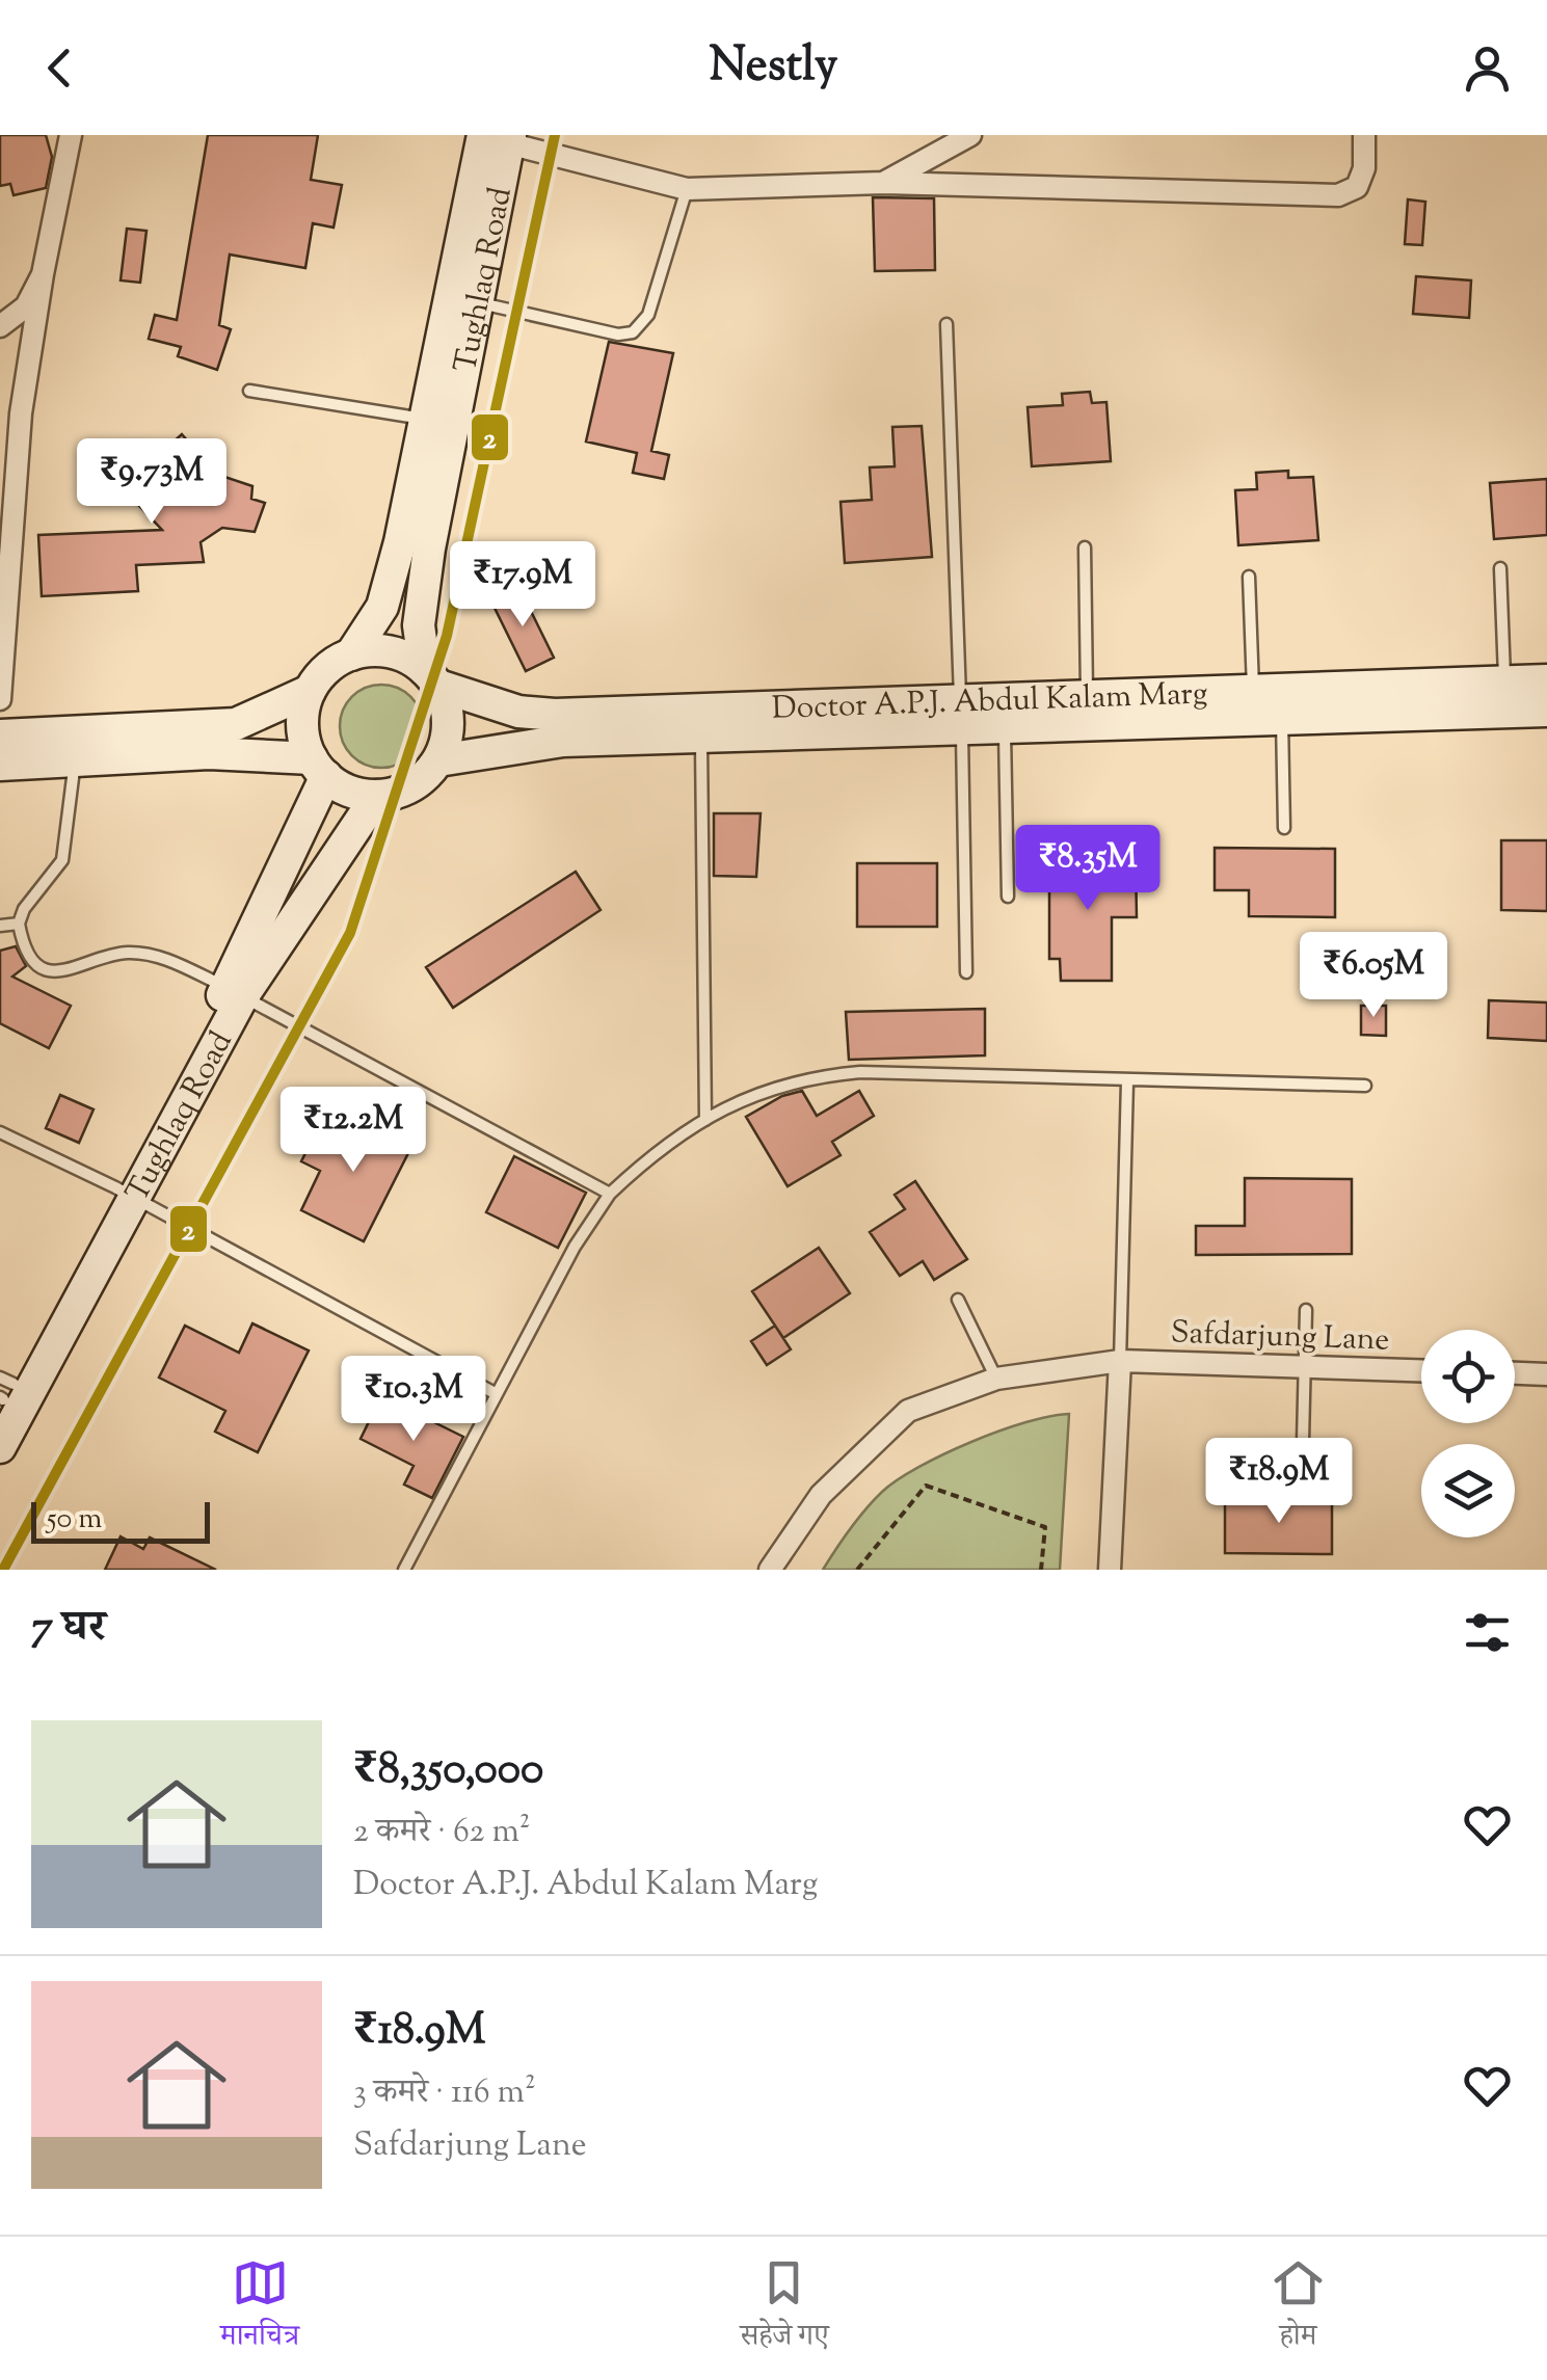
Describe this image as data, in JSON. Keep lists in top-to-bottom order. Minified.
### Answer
{"streets":{"main road":["Tughlaq Road","Doctor A.P.J. Abdul Kalam Marg"],"street":["Safdarjung Lane"]},"crossings":[["Tughlaq Road","Doctor A.P.J. Abdul Kalam Marg"]],"lines":["metro line 2"],"scale_bar":"50 m","page":{"header":"Nestly","price":["₹9.73M","₹17.9M","₹8.35M","₹6.05M","₹12.2M","₹10.3M","₹18.9M"],"scale":"50 m","heading":"7 घर","list":[{"name":"₹8,350,000","note":"2 कमरे · 62 m² · Doctor A.P.J. Abdul Kalam Marg"},{"name":"₹18.9M","note":"3 कमरे · 116 m² · Safdarjung Lane"}],"tabs":["मानचित्र","सहेजे गए","होम"]}}
